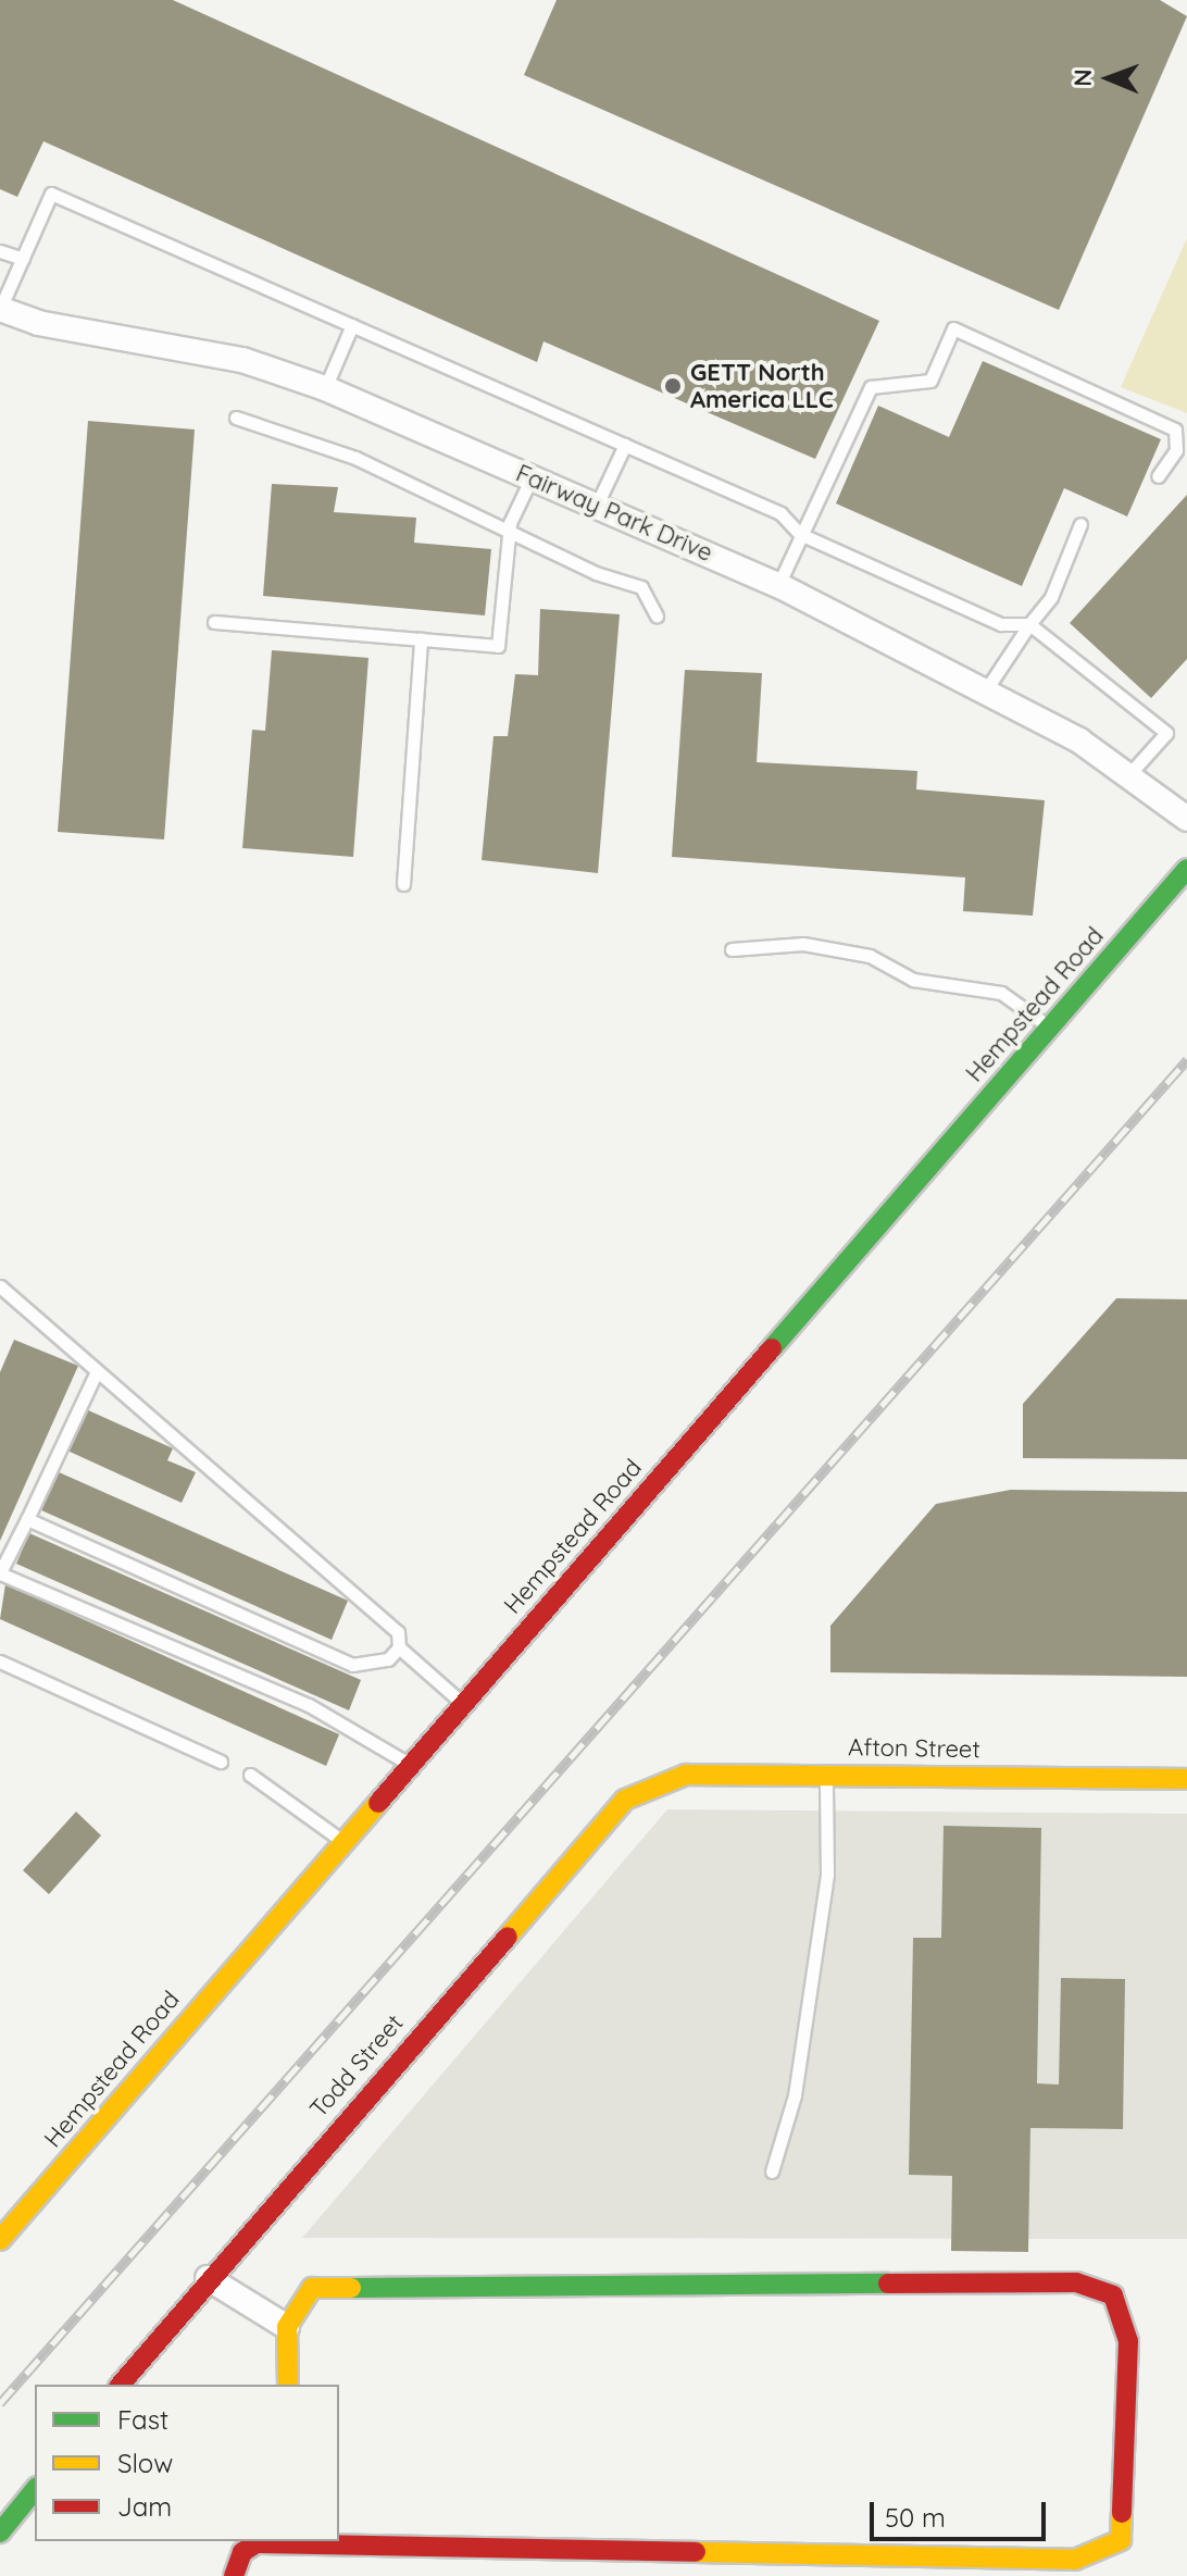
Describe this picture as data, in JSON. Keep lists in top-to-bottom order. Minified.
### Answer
{"streets":{"street":["Fairway Park Drive","Hempstead Road","Afton Street","Todd Street"]},"crossings":[["Afton Street","Todd Street"]],"places":["GETT North America LLC"],"legend":["Fast","Slow","Jam"],"scale_bar":"50 m","north":"left"}
